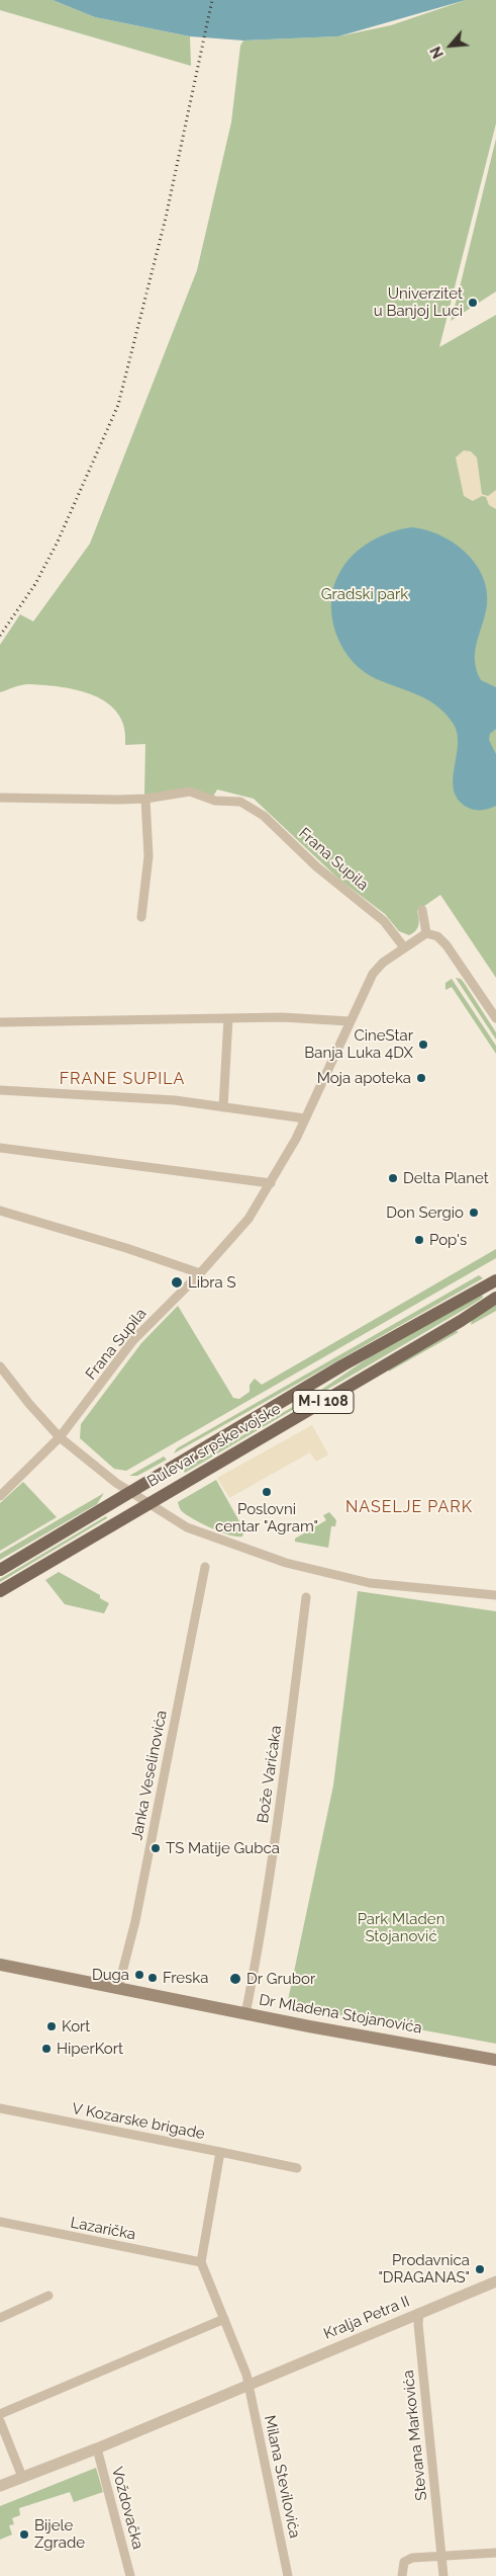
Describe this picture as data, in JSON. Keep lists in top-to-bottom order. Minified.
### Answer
{"streets":{"main road":["M-I 108","Bulevar srpske vojske","Dr Mladena Stojanovića"],"street":["Frana Supila","Bože Varićaka","Janka Veselinovića","V Kozarske brigade","Lazarička","Kralja Petra II","Stevana Markovića","Milana Stevilovića","Voždovačka"]},"crossings":[["Bože Varićaka","Dr Mladena Stojanovića"],["Janka Veselinovića","Dr Mladena Stojanovića"],["V Kozarske brigade","Lazarička"],["Kralja Petra II","Stevana Markovića"],["Kralja Petra II","Milana Stevilovića"],["Kralja Petra II","Voždovačka"]],"districts":["FRANE SUPILA","NASELJE PARK"],"parks":["Gradski park","Park Mladen Stojanović"],"places":["Univerzitet u Banjoj Luci","CineStar Banja Luka 4DX","Moja apoteka","Delta Planet","Don Sergio","Pop's","Libra S","Poslovni centar \"Agram\"","TS Matije Gubca","Duga","Freska","Dr Grubor","Kort","HiperKort","Prodavnica \"DRAGANAS\"","Bijele Zgrade"],"north":"bottom left"}
